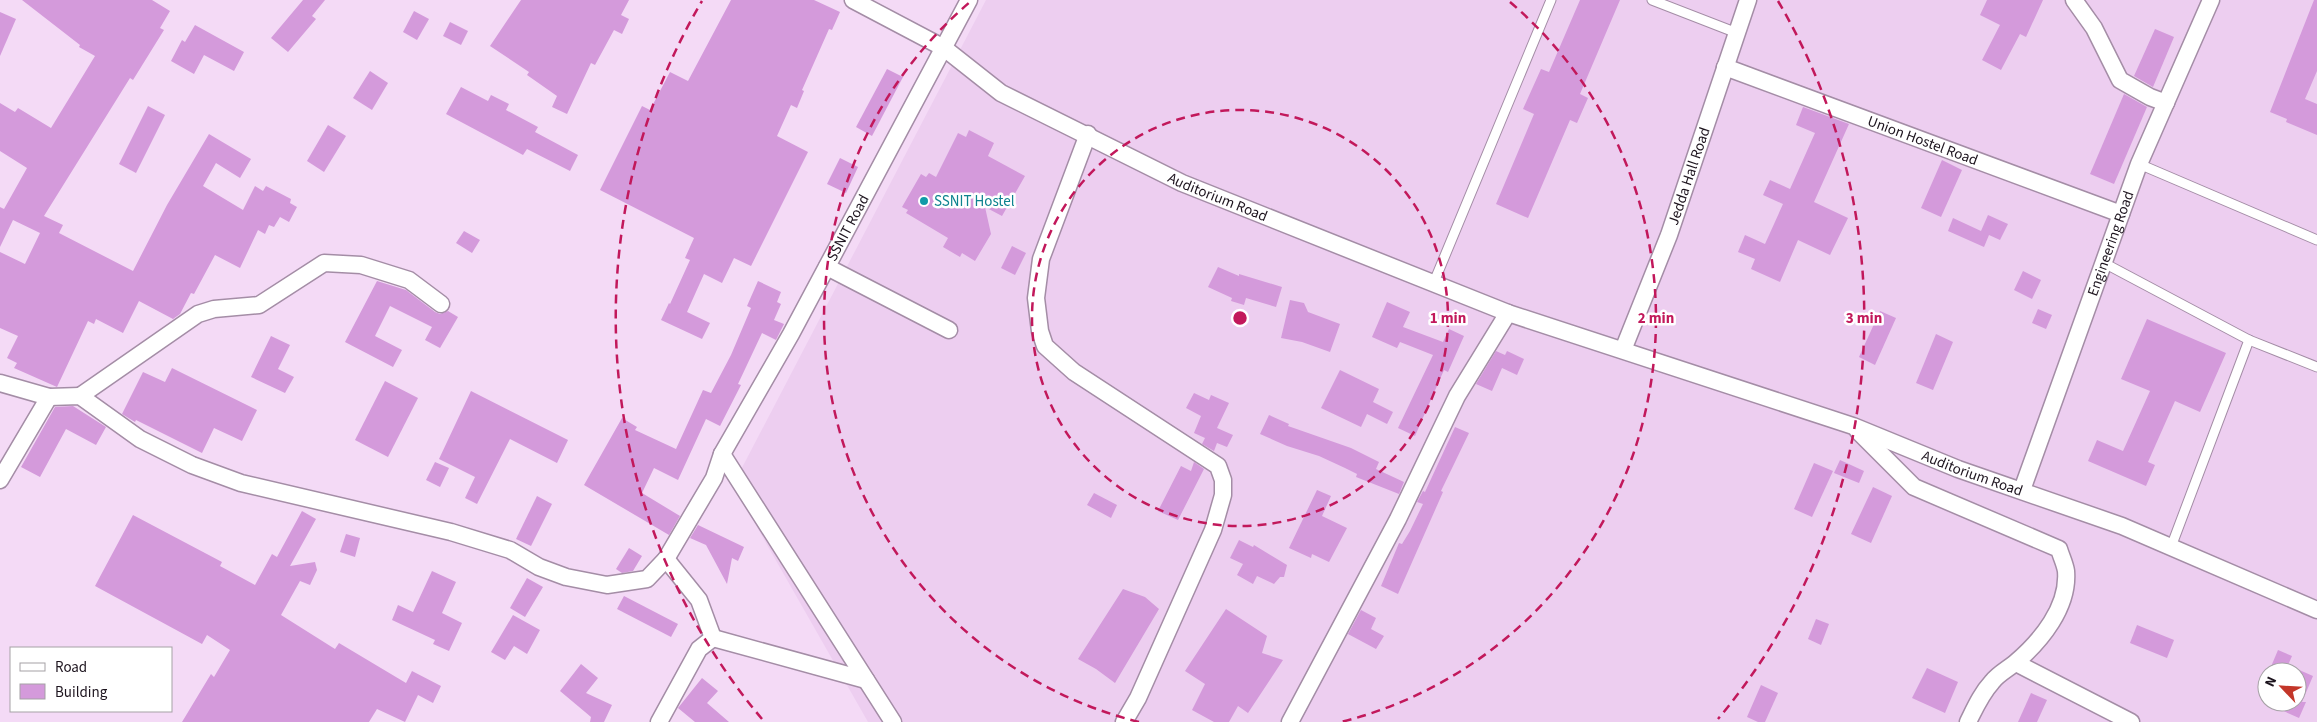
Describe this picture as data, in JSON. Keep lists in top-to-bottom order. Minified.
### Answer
{"streets":{"street":["Union Hostel Road","Jedda Hall Road","Auditorium Road","SSNIT Road","Engineering Road"]},"crossings":[["Union Hostel Road","Jedda Hall Road"],["Union Hostel Road","Engineering Road"],["Jedda Hall Road","Auditorium Road"],["Auditorium Road","SSNIT Road"],["Auditorium Road","Engineering Road"]],"places":["SSNIT Hostel"],"legend":["Road","Building"],"north":"top left","rings":["1 min","2 min","3 min"]}
